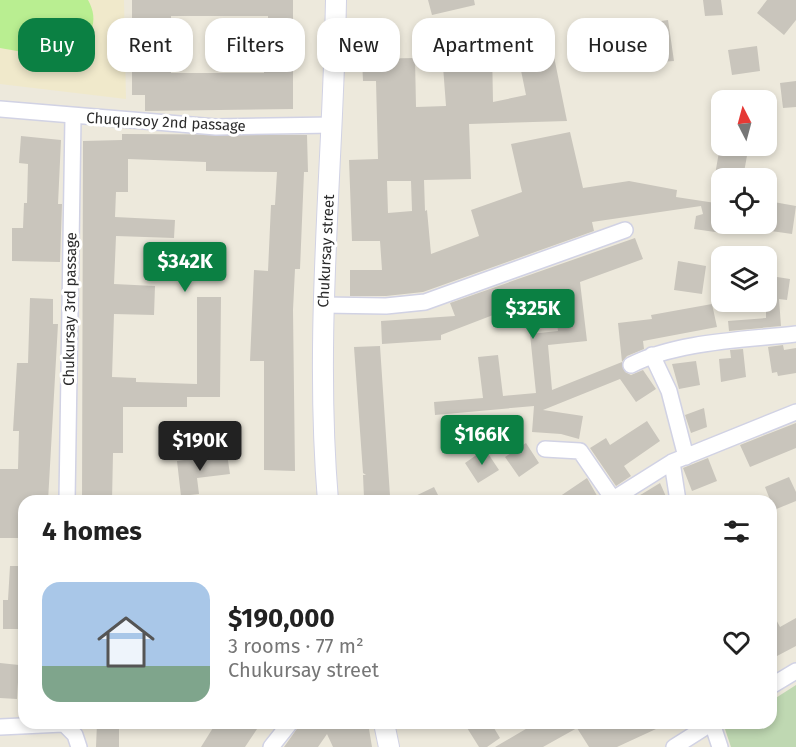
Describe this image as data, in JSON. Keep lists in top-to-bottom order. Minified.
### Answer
{"streets":{"street":["Chuqursoy 2nd passage","Chukursay street","Chukursay 3rd passage"]},"crossings":[["Chuqursoy 2nd passage","Chukursay street"],["Chuqursoy 2nd passage","Chukursay 3rd passage"]],"north":"top","page":{"chip":["Buy","Rent","Filters","New","Apartment","House"],"price":["$342K","$325K","$166K","$190K"],"heading":"4 homes","list":[{"name":"$190,000","note":"3 rooms · 77 m² · Chukursay street"}]}}
